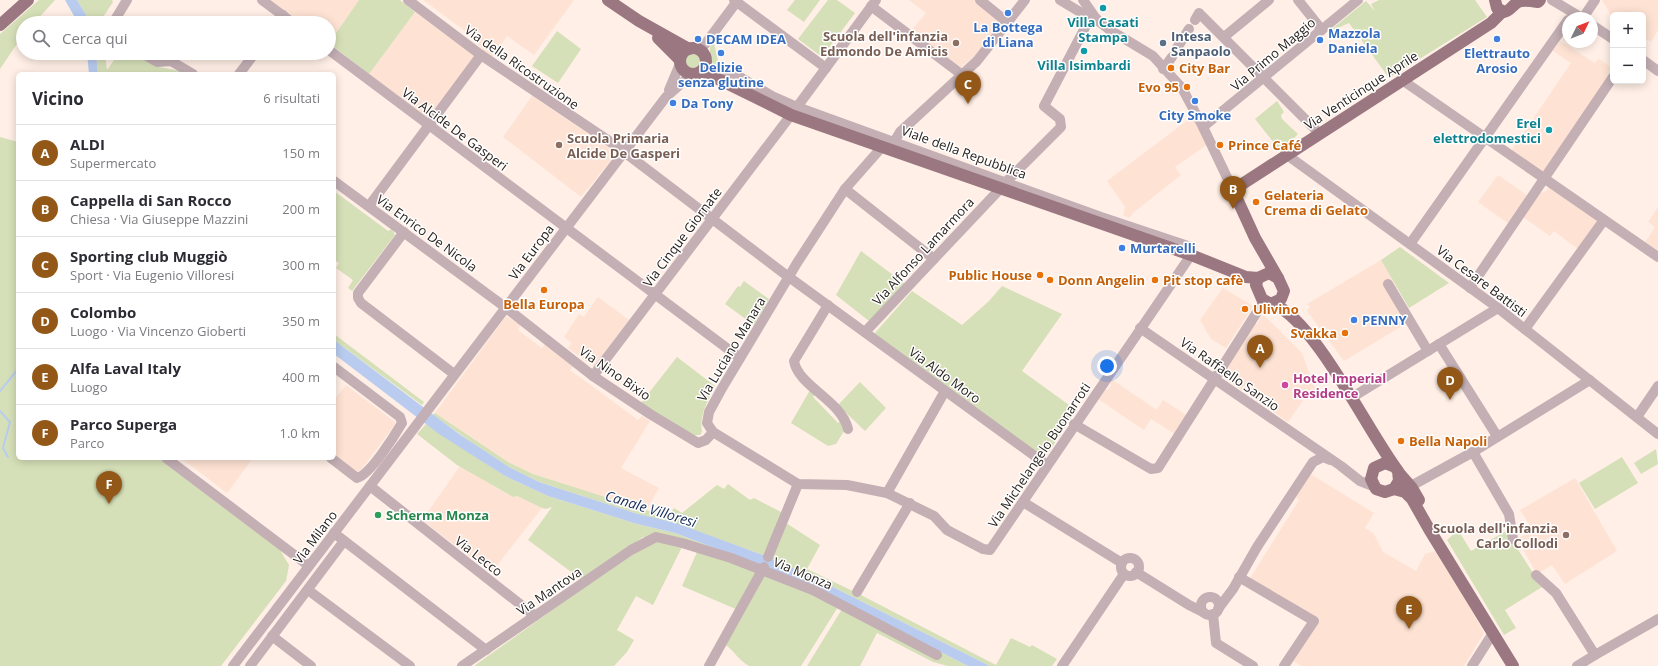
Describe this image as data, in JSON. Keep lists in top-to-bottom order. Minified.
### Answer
{"streets":{"main road":["Via Venticinque Aprile","Viale della Repubblica"],"street":["Via Primo Maggio","Via della Ricostruzione","Via Alcide De Gasperi","Via Enrico De Nicola","Via Cinque Giornate","Via Alfonso Lamarmora","Via Europa","Via Cesare Battisti","Via Luciano Manara","Via Nino Bixio","Via Raffaello Sanzio","Via Aldo Moro","Via Michelangelo Buonarroti","Via Milano","Via Lecco","Via Monza","Via Mantova"]},"crossings":[["Via della Ricostruzione","Via Cinque Giornate"],["Via della Ricostruzione","Via Europa"],["Via della Ricostruzione","Via Aldo Moro"],["Via Venticinque Aprile","Via Cesare Battisti"],["Via Alcide De Gasperi","Via Cinque Giornate"],["Via Alcide De Gasperi","Via Europa"],["Via Alcide De Gasperi","Via Luciano Manara"],["Viale della Repubblica","Via Cinque Giornate"],["Viale della Repubblica","Via Alfonso Lamarmora"],["Viale della Repubblica","Via Europa"],["Viale della Repubblica","Via Luciano Manara"],["Viale della Repubblica","Via Michelangelo Buonarroti"],["Via Enrico De Nicola","Via Europa"],["Via Enrico De Nicola","Via Nino Bixio"],["Via Cinque Giornate","Via Nino Bixio"],["Via Cinque Giornate","Via Aldo Moro"],["Via Alfonso Lamarmora","Via Aldo Moro"],["Via Europa","Via Nino Bixio"],["Via Europa","Via Milano"],["Via Luciano Manara","Via Nino Bixio"],["Via Luciano Manara","Via Aldo Moro"],["Via Raffaello Sanzio","Via Michelangelo Buonarroti"],["Via Aldo Moro","Via Michelangelo Buonarroti"],["Via Milano","Via Lecco"],["Via Lecco","Via Mantova"],["Via Monza","Via Mantova"]],"water":["Canale Villoresi"],"places":["Villa Casati Stampa","La Bottega di Liana","DECAM IDEA","Elettrauto Arosio","Mazzola Daniela","Scuola dell'infanzia Edmondo De Amicis","Intesa Sanpaolo","Villa Isimbardi","Delizie senza glutine","City Bar","Evo 95","City Smoke","Da Tony","Erel elettrodomestici","Scuola Primaria Alcide De Gasperi","Prince Café","Gelateria Crema di Gelato","Murtarelli","Public House","Donn Angelin","Pit stop cafè","Bella Europa","Ulivino","PENNY","Svakka","Hotel Imperial Residence","Bella Napoli","Scherma Monza","Scuola dell'infanzia Carlo Collodi"],"north":"top right","page":{"map_buttons":["+","−"],"search":"Cerca qui","pins":["C","B","A","D","F","E"],"heading":["Vicino","6 risultati"],"list":[{"mark":"A","name":"ALDI","note":"Supermercato","value":"150 m"},{"mark":"B","name":"Cappella di San Rocco","note":"Chiesa · Via Giuseppe Mazzini","value":"200 m"},{"mark":"C","name":"Sporting club Muggiò","note":"Sport · Via Eugenio Villoresi","value":"300 m"},{"mark":"D","name":"Colombo","note":"Luogo · Via Vincenzo Gioberti","value":"350 m"},{"mark":"E","name":"Alfa Laval Italy","note":"Luogo","value":"400 m"},{"mark":"F","name":"Parco Superga","note":"Parco","value":"1.0 km"}]}}
